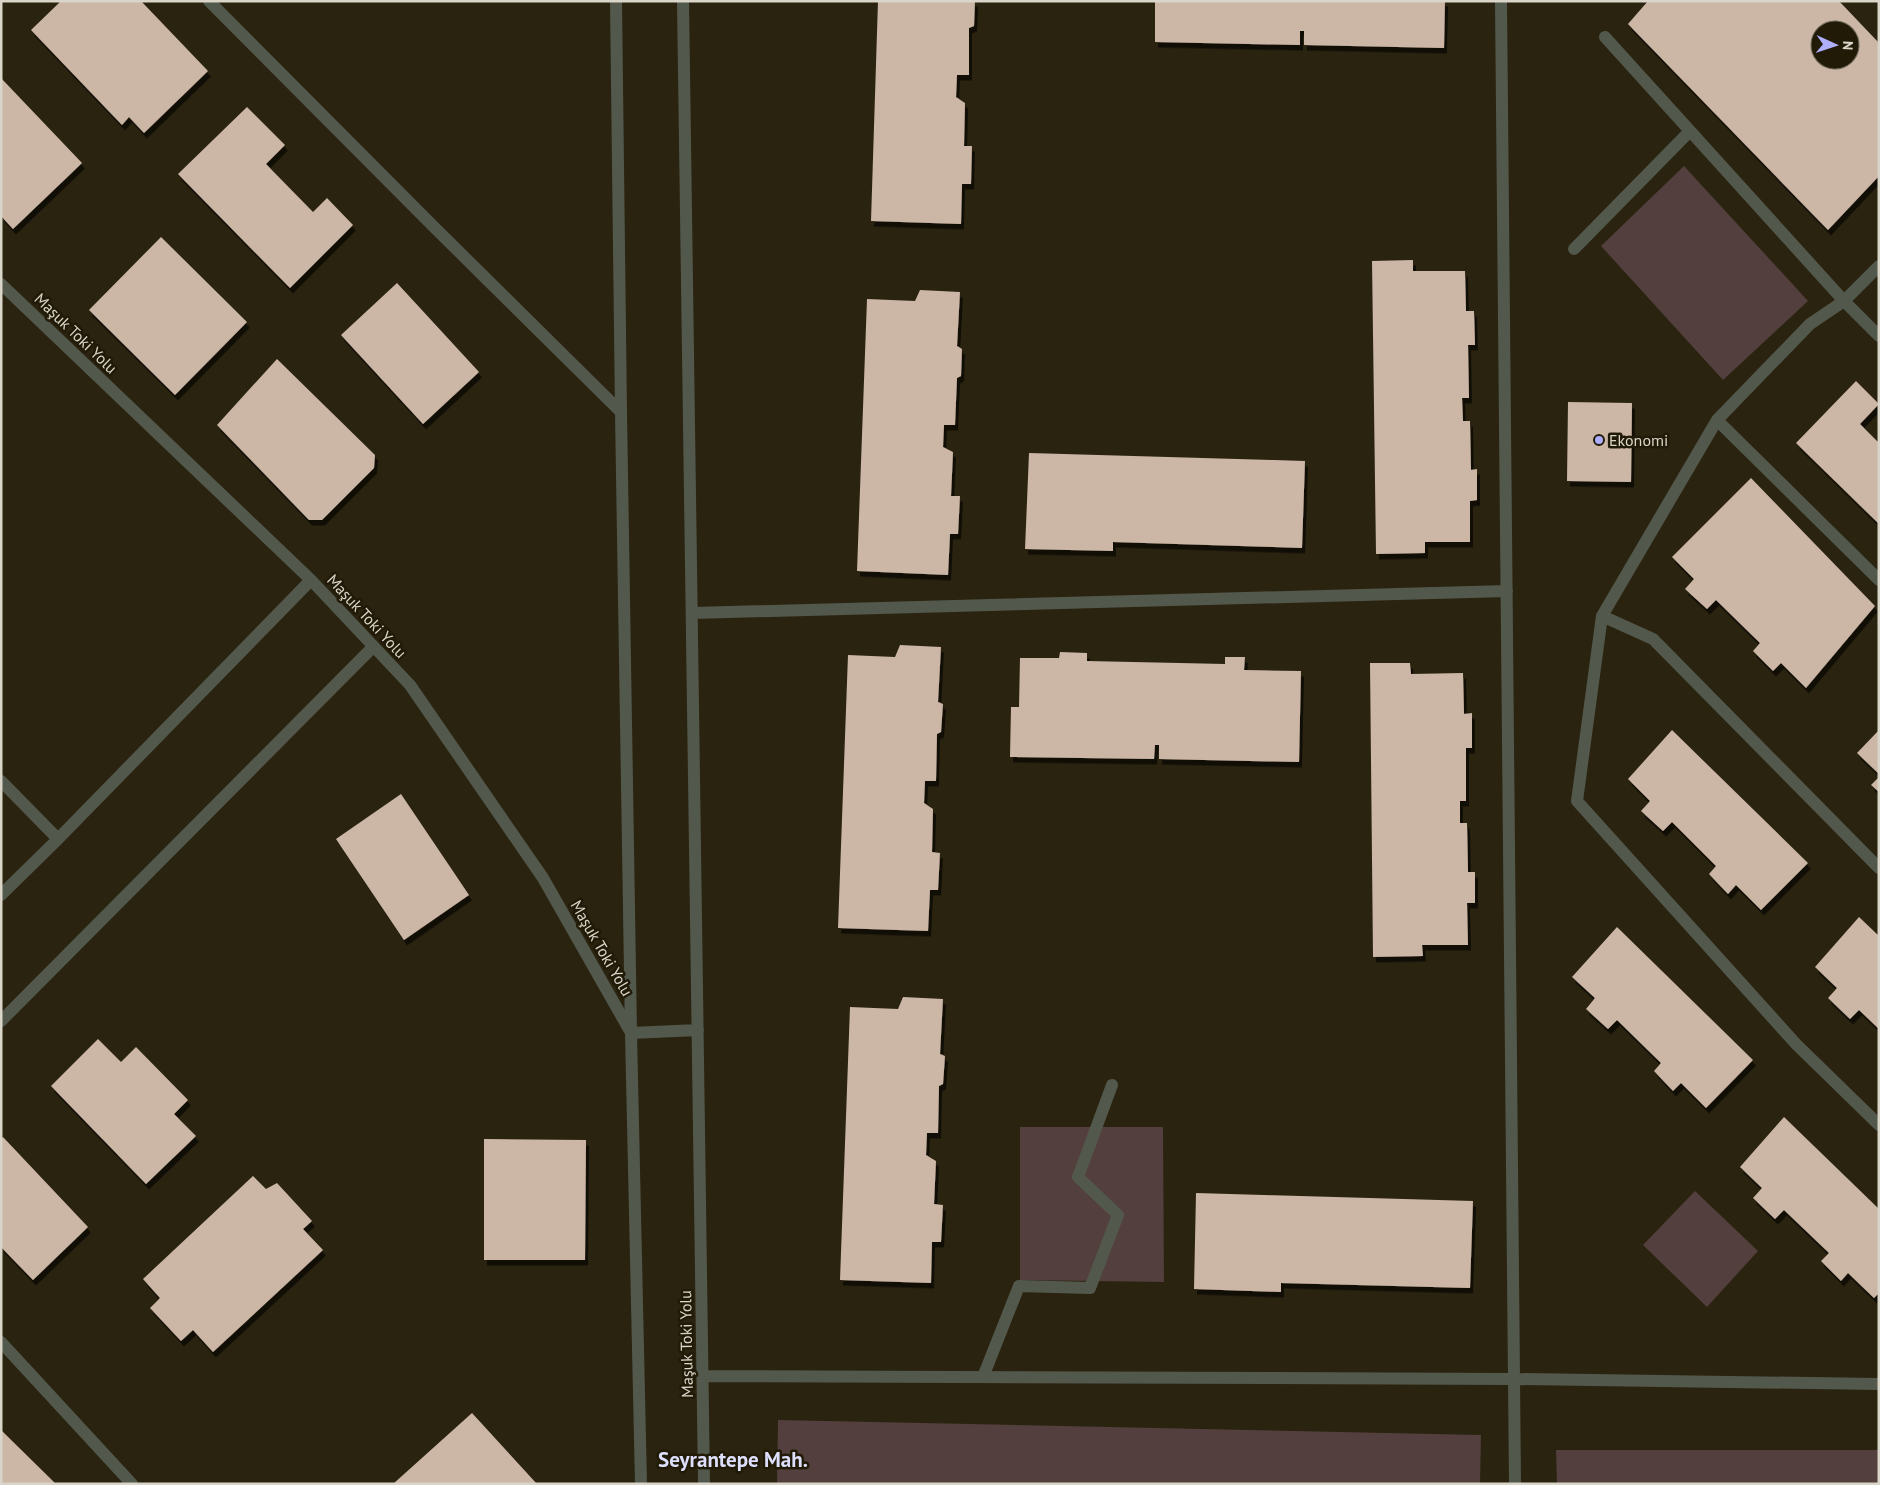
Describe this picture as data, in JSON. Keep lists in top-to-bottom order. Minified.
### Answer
{"streets":{"street":["Maşuk Toki Yolu"]},"districts":["Seyrantepe Mah."],"places":["Ekonomi"],"north":"right"}
